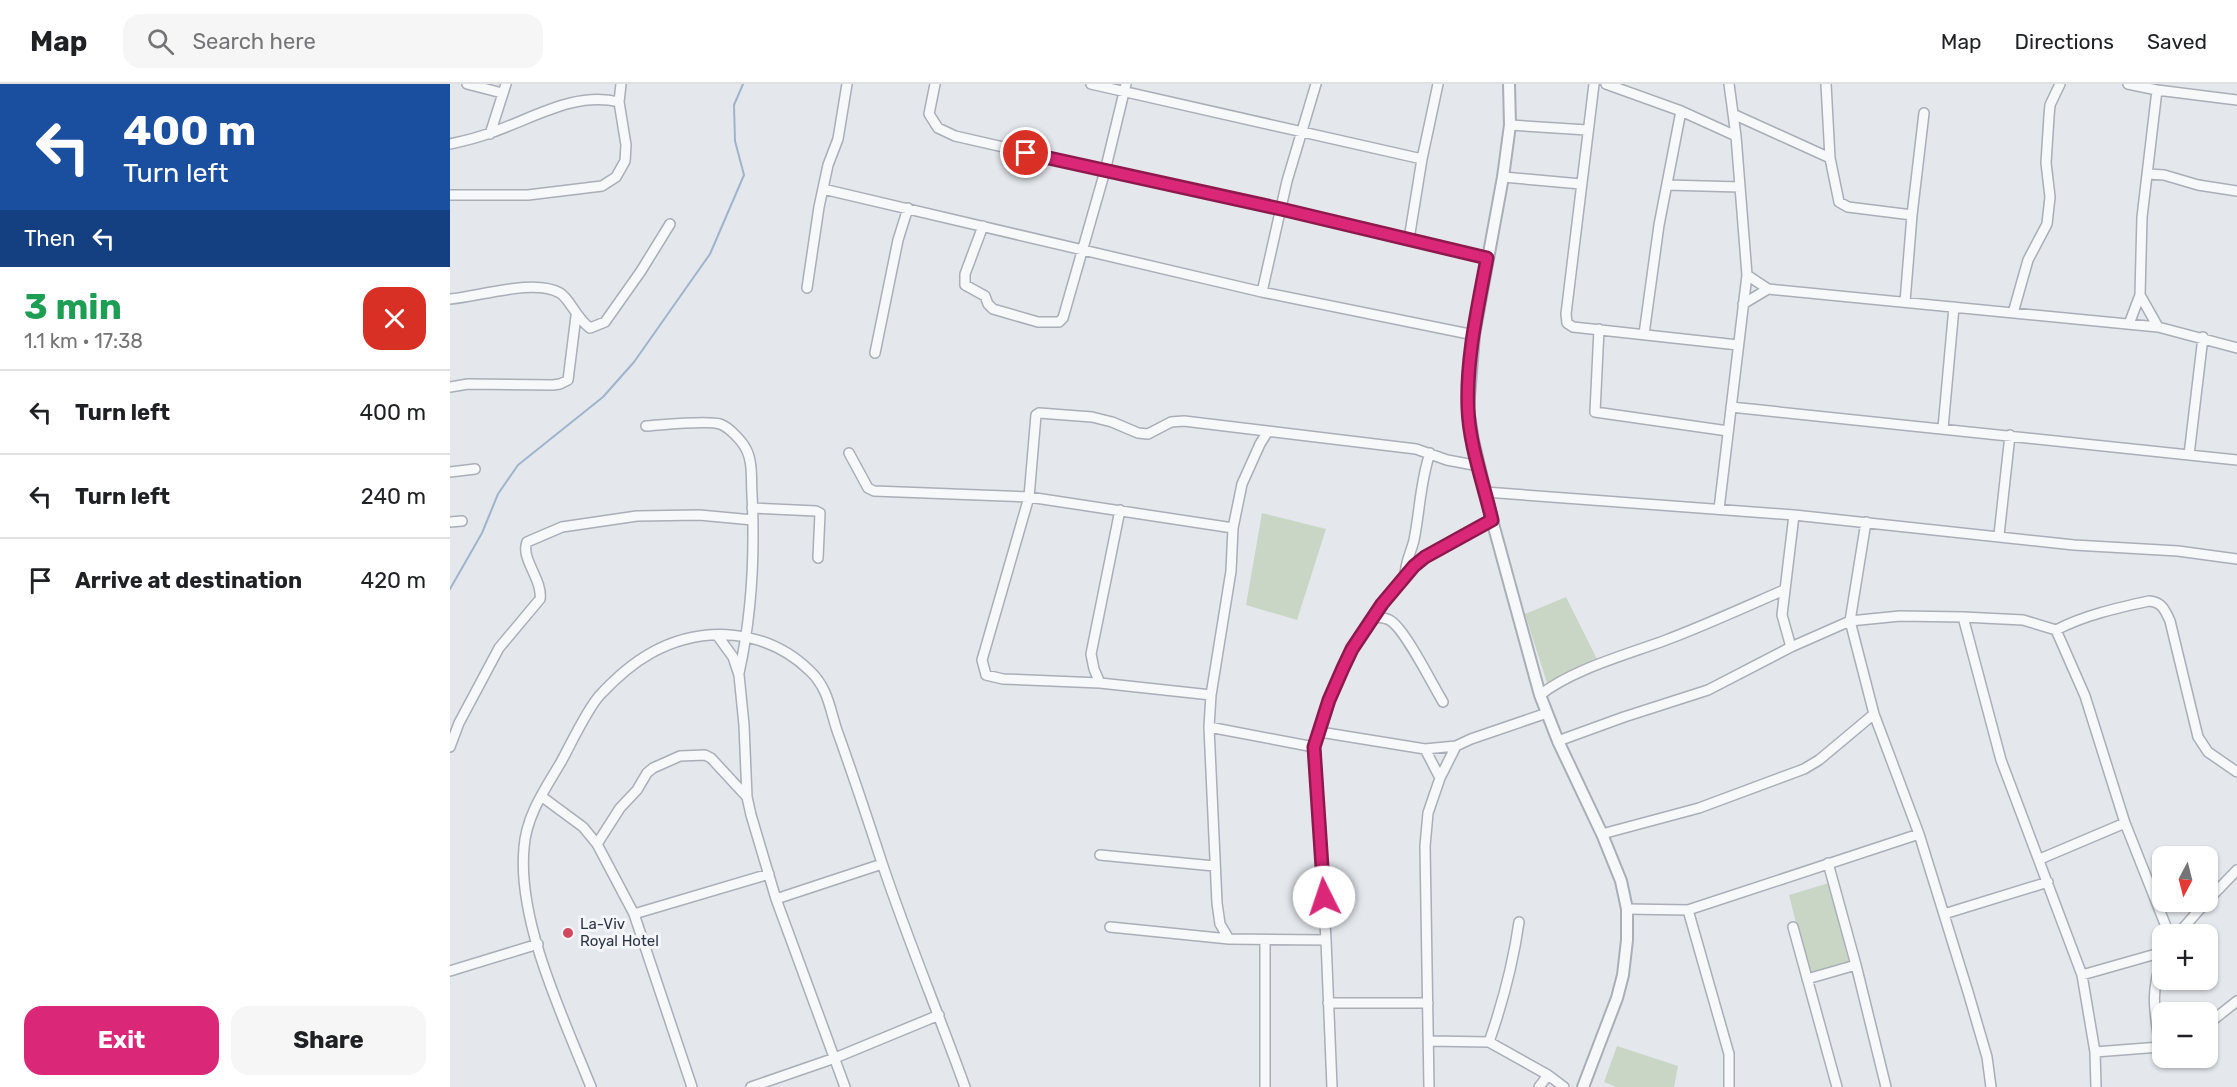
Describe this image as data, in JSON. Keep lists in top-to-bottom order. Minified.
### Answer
{"places":["La-Viv Royal Hotel"],"north":"bottom","page":{"header":"Map","search":"Search here","nav":["Map","Directions","Saved"],"turn":["400 m","Turn left"],"then":"Then","heading":["3 min","1.1 km · 17:38"],"list":[{"name":"Turn left","value":"400 m"},{"name":"Turn left","value":"240 m"},{"name":"Arrive at destination","value":"420 m"}],"map_buttons":["+","−"],"buttons":["Exit","Share"]}}
